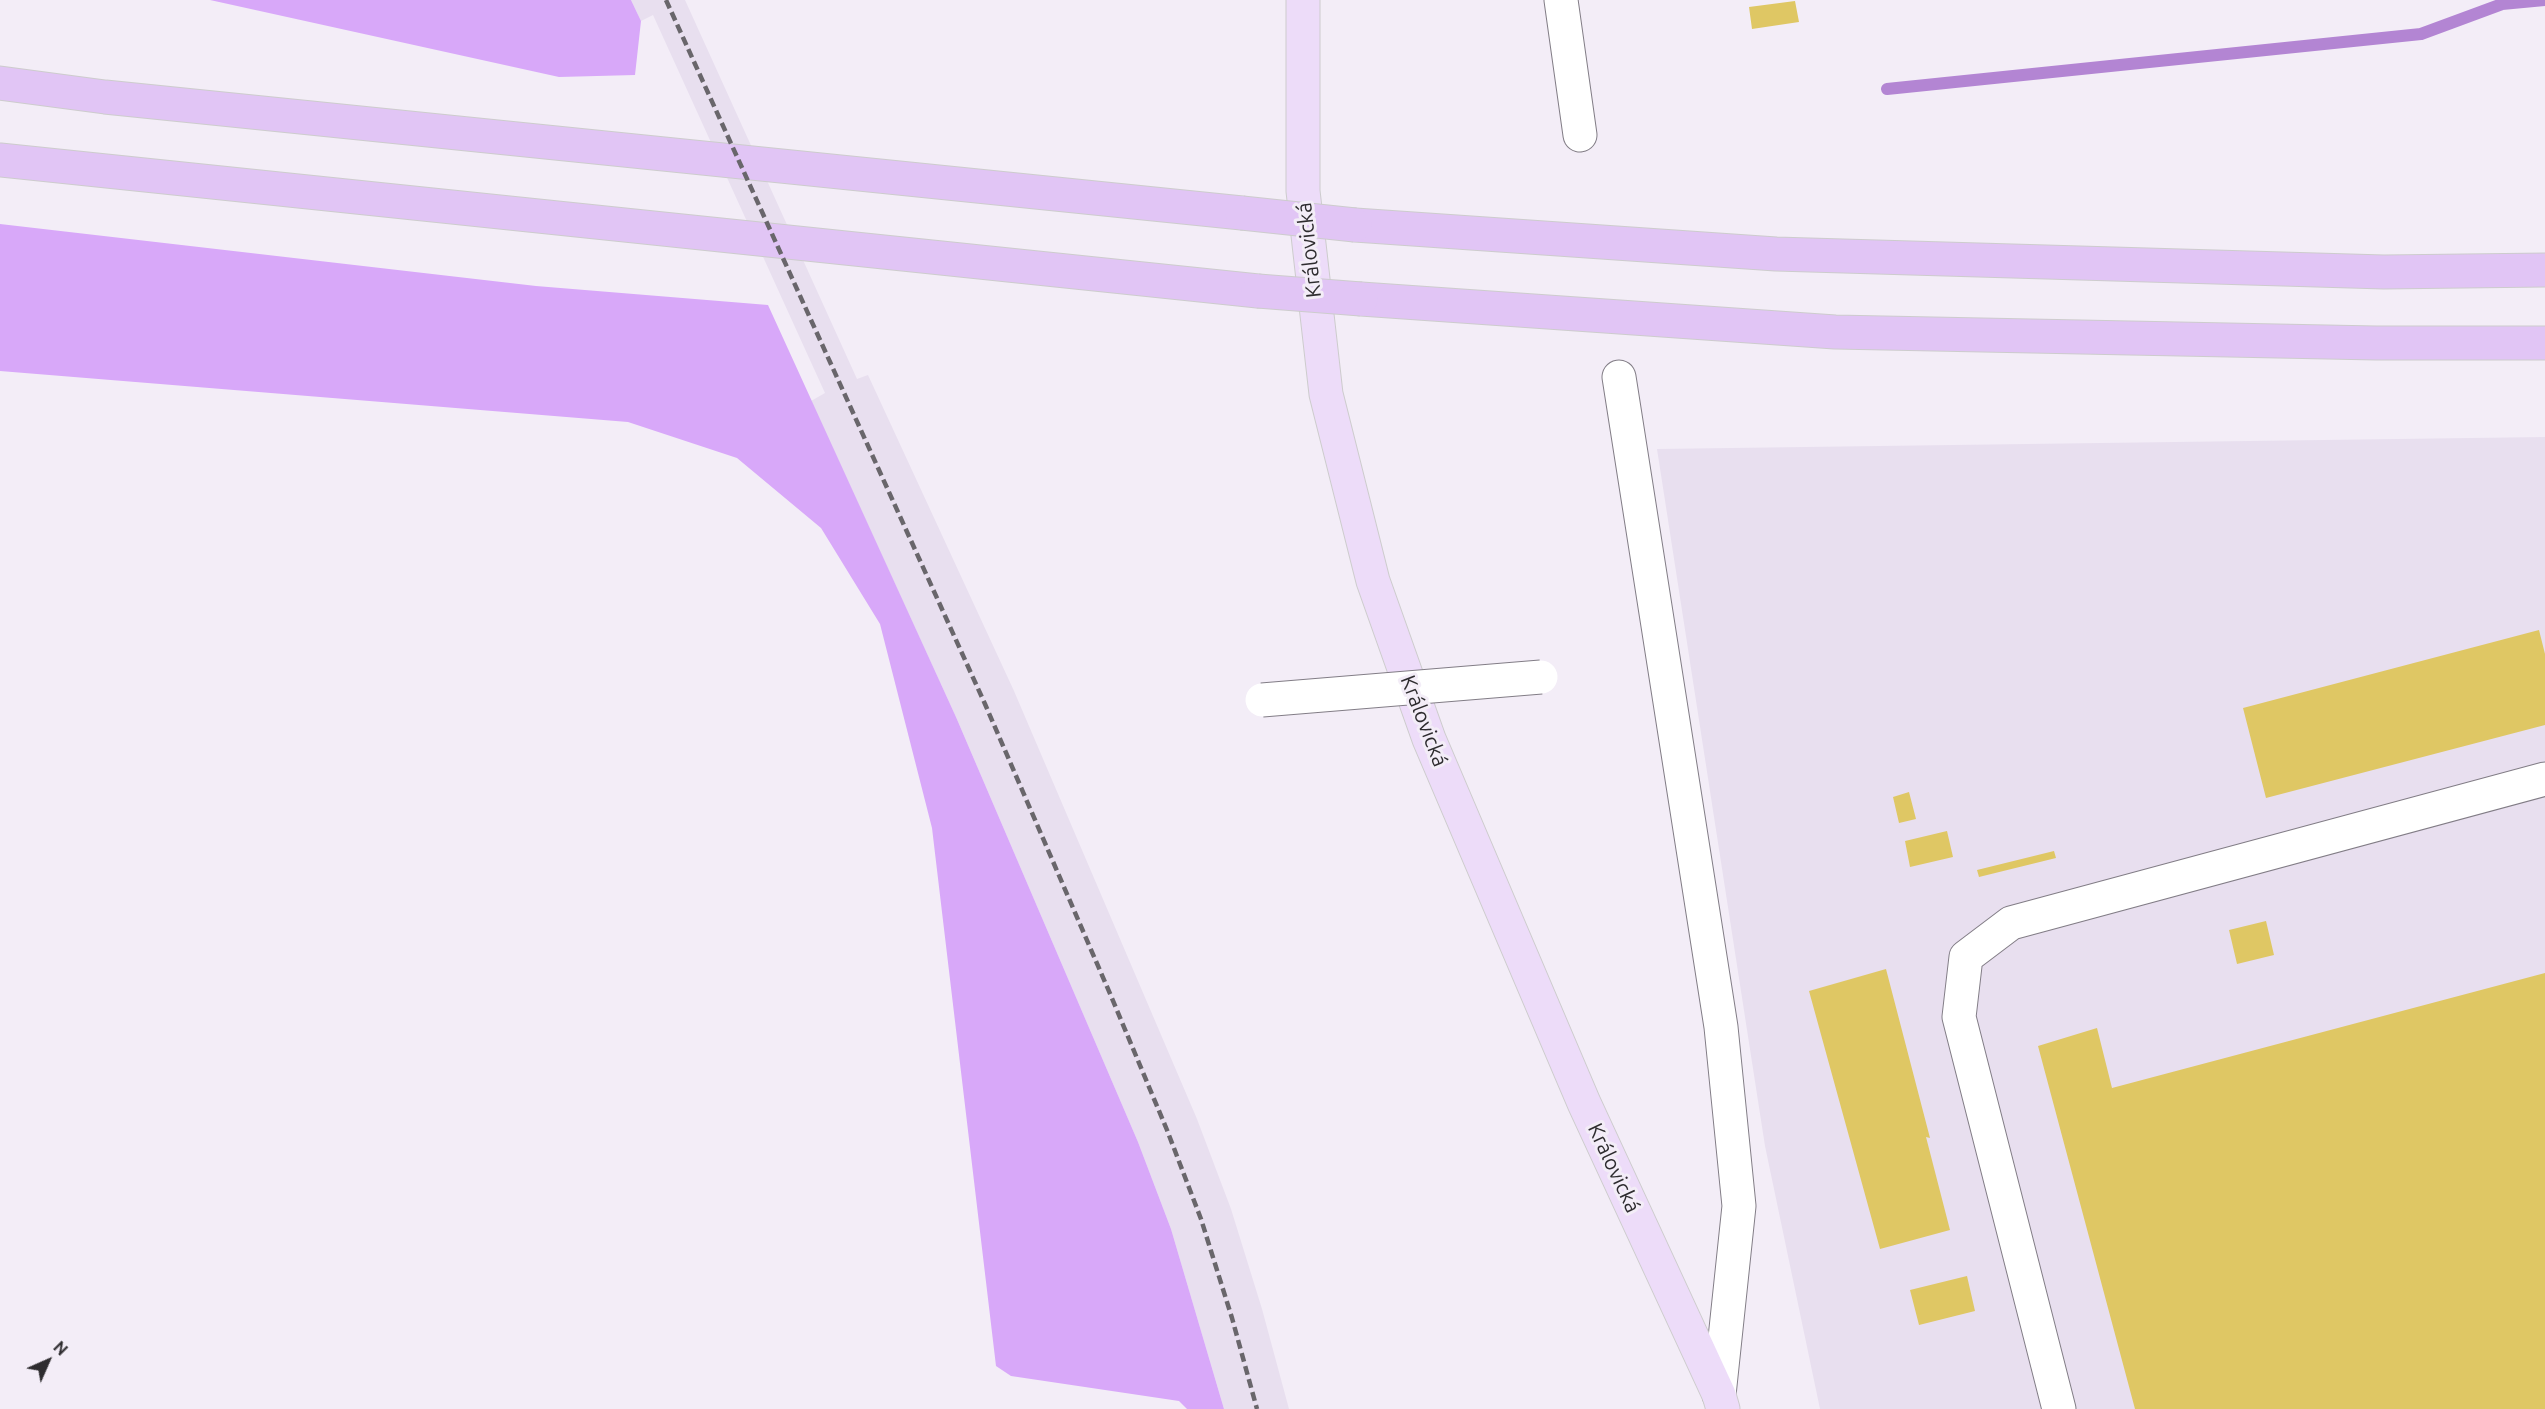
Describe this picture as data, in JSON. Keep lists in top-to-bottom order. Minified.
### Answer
{"streets":{"main road":["Královická"]},"north":"top right"}
